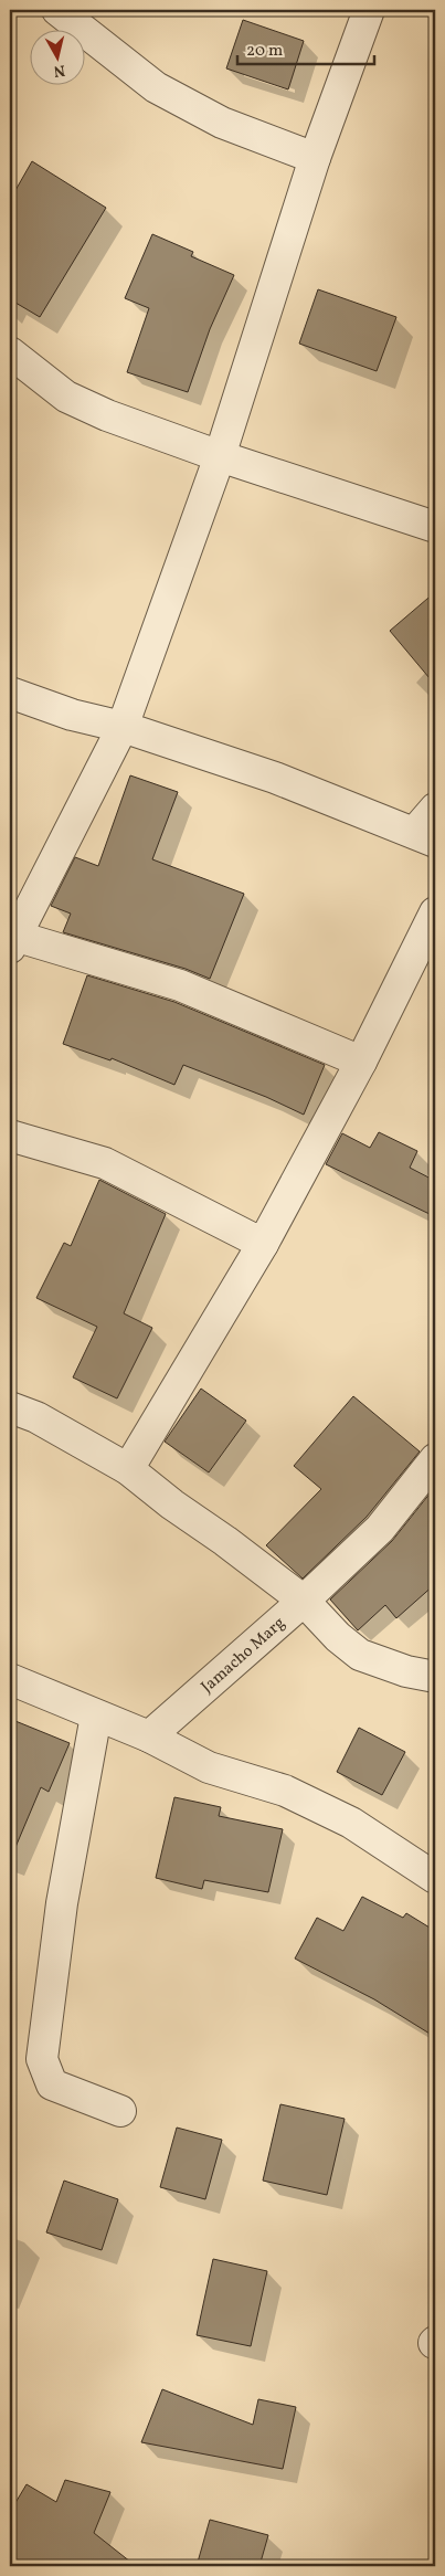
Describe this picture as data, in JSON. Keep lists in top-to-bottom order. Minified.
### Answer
{"streets":{"street":["Jamacho Marg"]},"scale_bar":"20 m","north":"bottom"}
